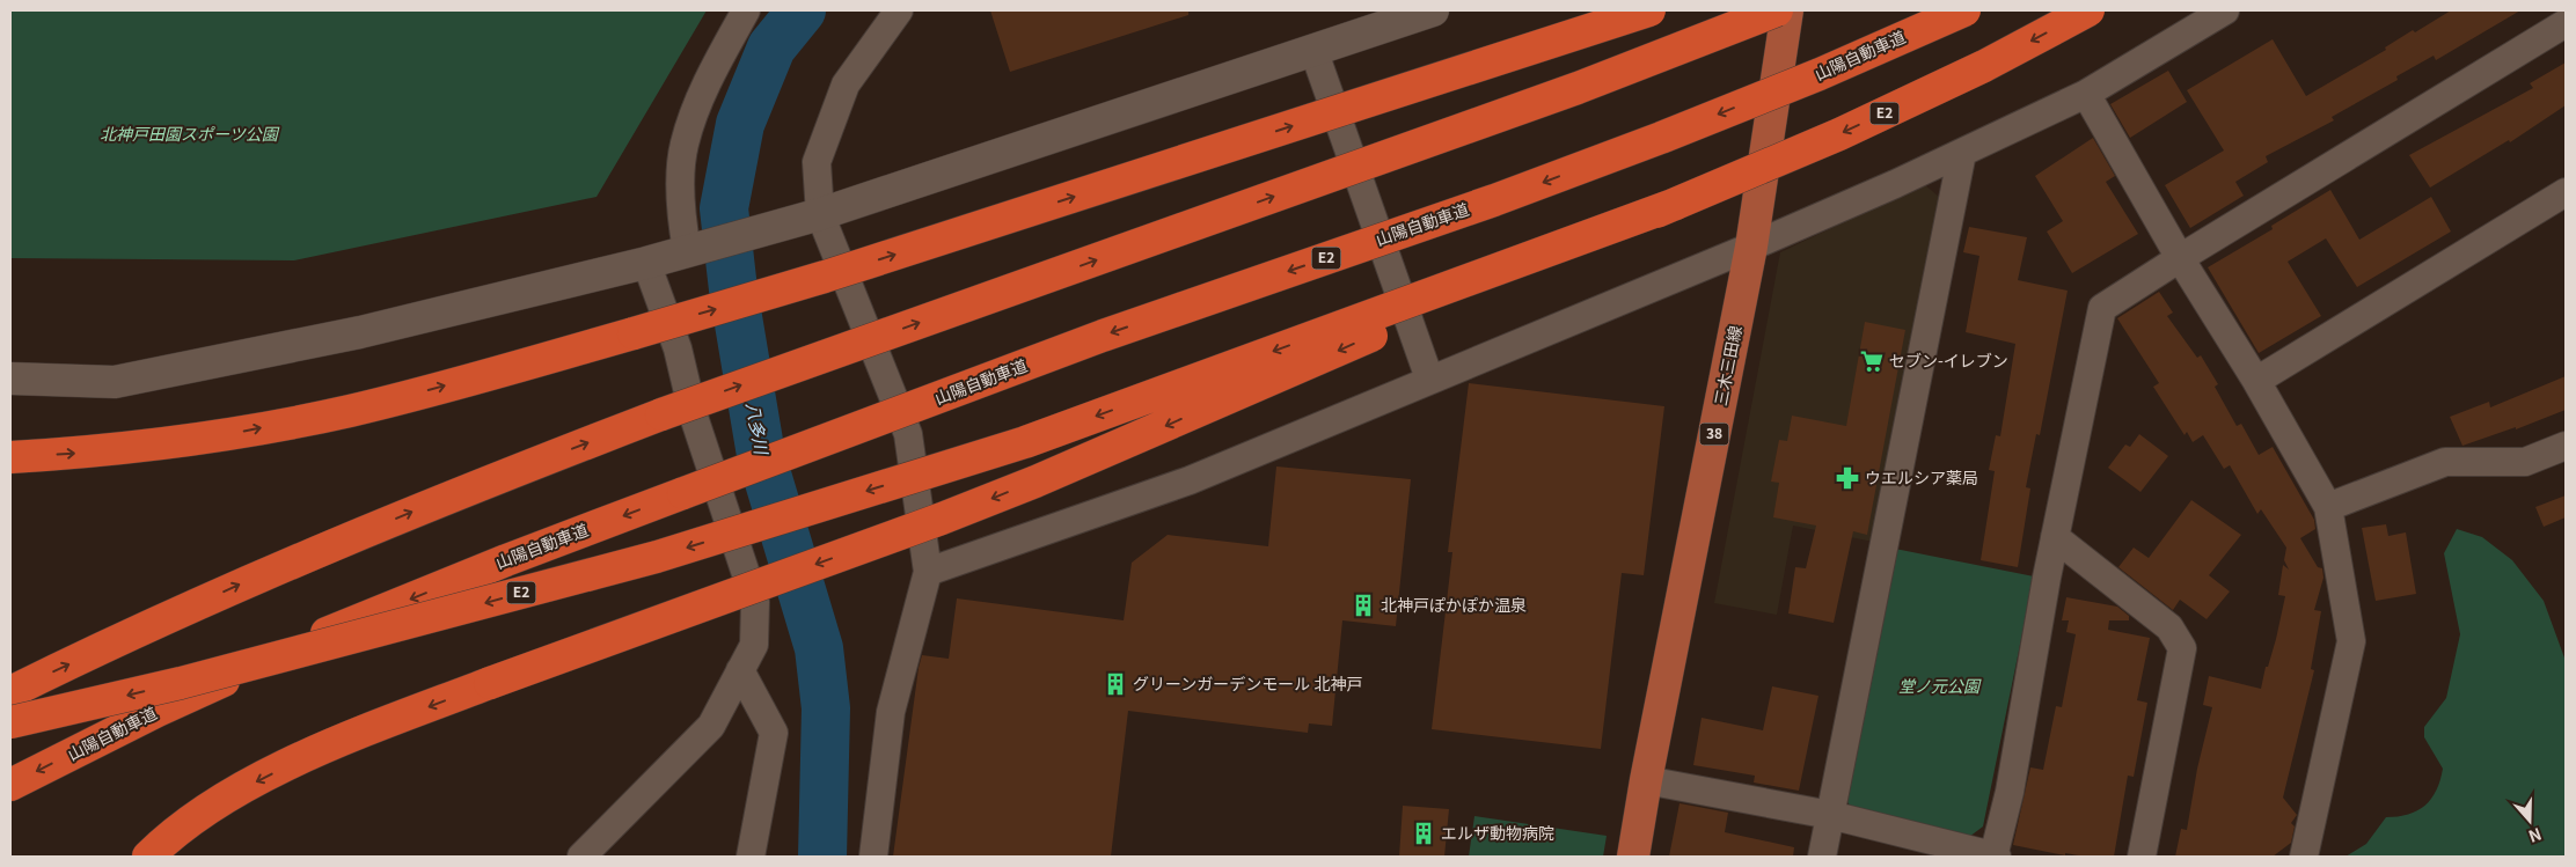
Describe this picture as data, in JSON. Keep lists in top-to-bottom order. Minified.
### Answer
{"streets":{"highway":["山陽自動車道","E2"],"main road":["三木三田線","38"]},"water":["八多川"],"parks":["北神戸田園スポーツ公園","堂ノ元公園"],"places":{"supermarket":["セブン-イレブン"],"pharmacy":["ウエルシア薬局"],"building":["北神戸ぽかぽか温泉","グリーンガーデンモール 北神戸","エルザ動物病院"]},"north":"bottom"}
